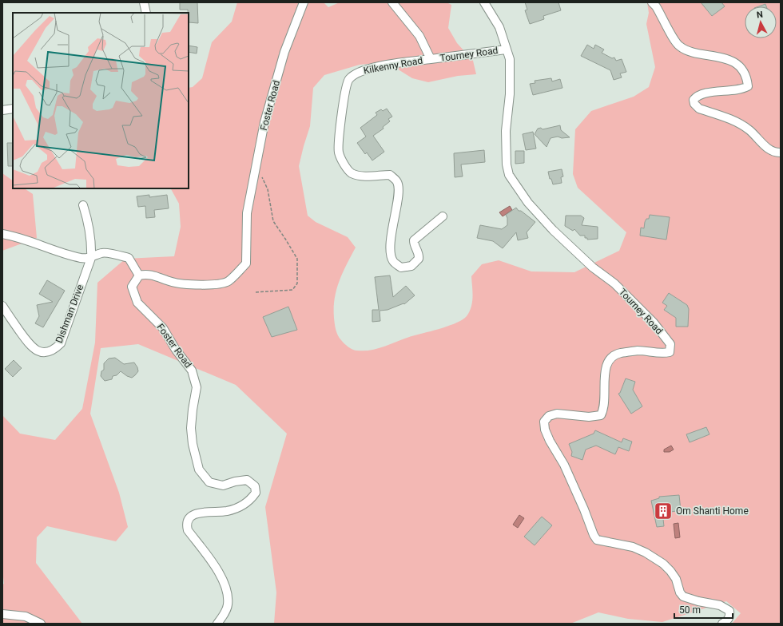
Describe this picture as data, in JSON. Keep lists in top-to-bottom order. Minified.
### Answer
{"streets":{"street":["Tourney Road","Kilkenny Road","Foster Road","Dishman Drive"]},"crossings":[["Tourney Road","Kilkenny Road"]],"places":{"building":["Om Shanti Home"]},"scale_bar":"50 m","north":"top"}
